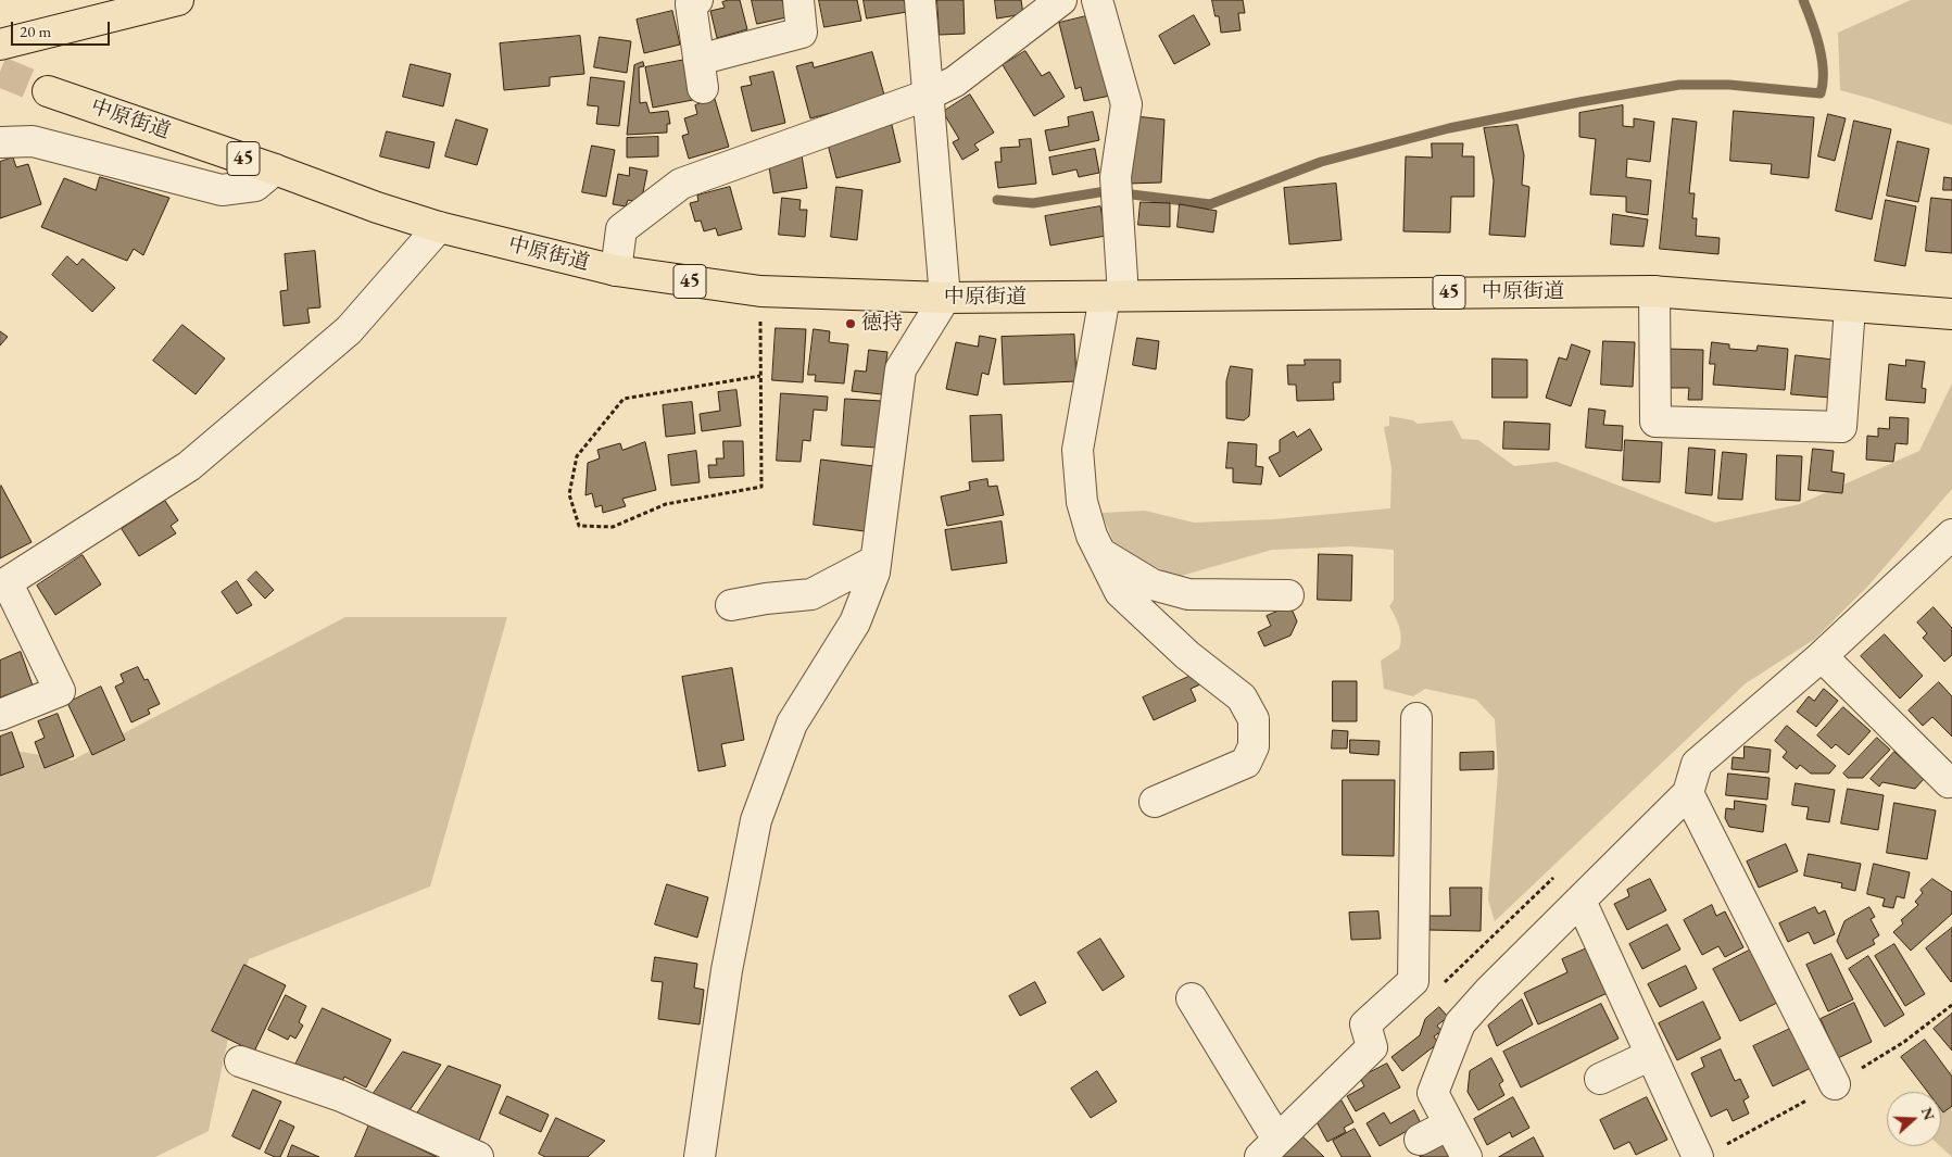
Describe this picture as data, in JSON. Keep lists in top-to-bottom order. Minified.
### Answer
{"streets":{"main road":["中原街道","45"]},"places":["徳持"],"scale_bar":"20 m","north":"right"}
